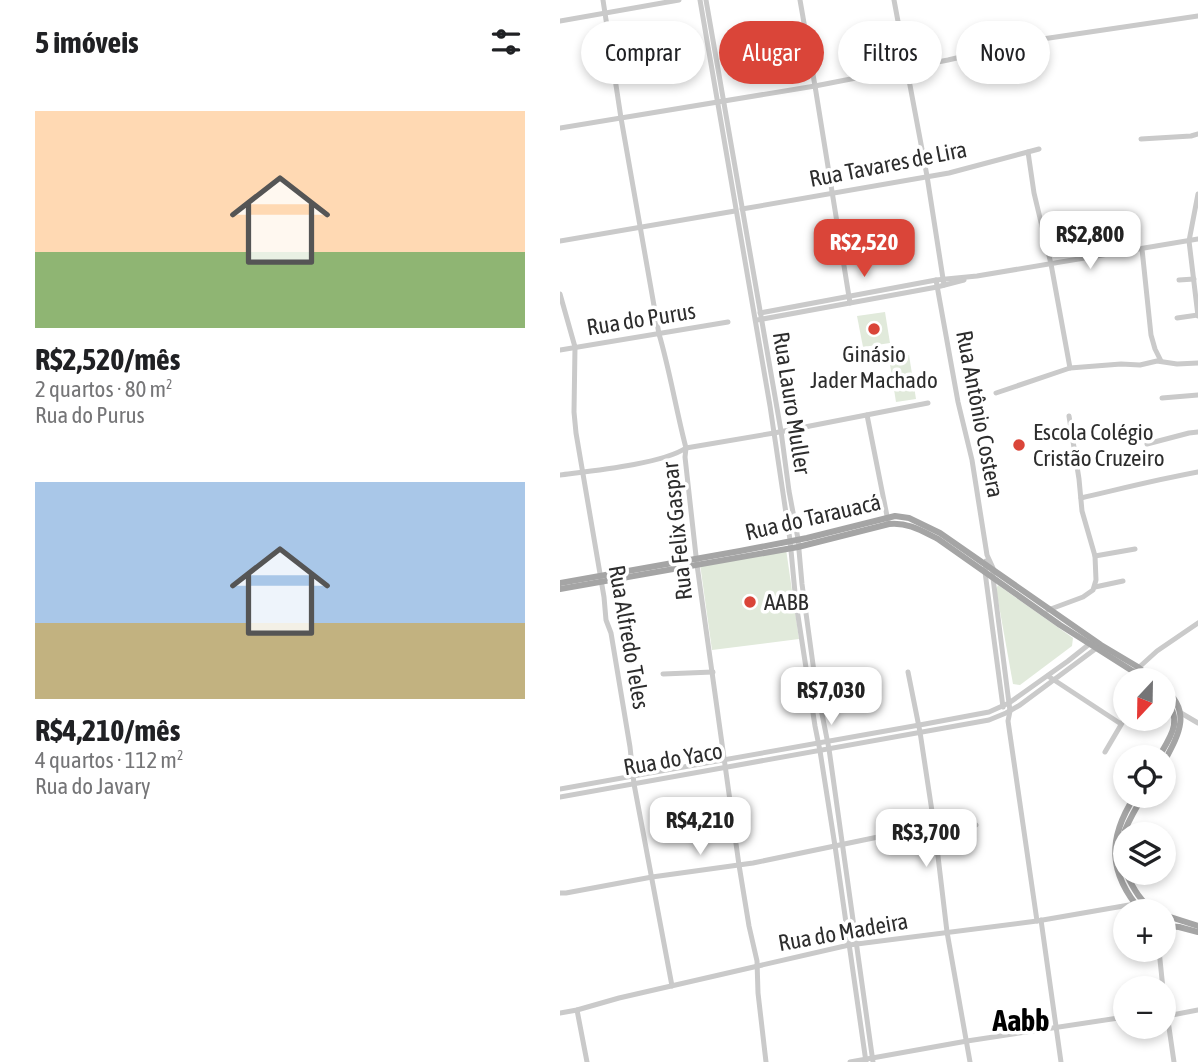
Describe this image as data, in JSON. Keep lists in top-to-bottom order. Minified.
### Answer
{"streets":{"main road":["Rua do Tarauacá"],"street":["Rua Tavares de Lira","Rua do Purus","Rua Lauro Muller","Rua Antônio Costera","Rua Felix Gaspar","Rua Alfredo Teles","Rua do Yaco","Rua do Madeira"]},"crossings":[["Rua Tavares de Lira","Rua Lauro Muller"],["Rua Tavares de Lira","Rua Felix Gaspar"],["Rua do Purus","Rua Felix Gaspar"],["Rua do Purus","Rua Alfredo Teles"],["Rua Lauro Muller","Rua do Tarauacá"],["Rua Lauro Muller","Rua do Yaco"],["Rua Lauro Muller","Rua do Madeira"],["Rua Antônio Costera","Rua do Tarauacá"],["Rua Antônio Costera","Rua do Yaco"],["Rua do Tarauacá","Rua Felix Gaspar"],["Rua do Tarauacá","Rua Alfredo Teles"],["Rua do Tarauacá","Rua do Yaco"],["Rua Felix Gaspar","Rua do Yaco"],["Rua Felix Gaspar","Rua do Madeira"],["Rua Alfredo Teles","Rua do Yaco"],["Rua Alfredo Teles","Rua do Madeira"]],"districts":["Aabb"],"places":["Ginásio Jader Machado","Escola Colégio Cristão Cruzeiro","AABB"],"north":"bottom","page":{"heading":"5 imóveis","chip":["Comprar","Alugar","Filtros","Novo"],"list":[{"name":"R$2,520/mês","note":"2 quartos · 80 m² · Rua do Purus"},{"name":"R$4,210/mês","note":"4 quartos · 112 m² · Rua do Javary"}],"price":["R$2,800","R$2,520","R$7,030","R$4,210","R$3,700"],"map_buttons":["+","−"]}}
